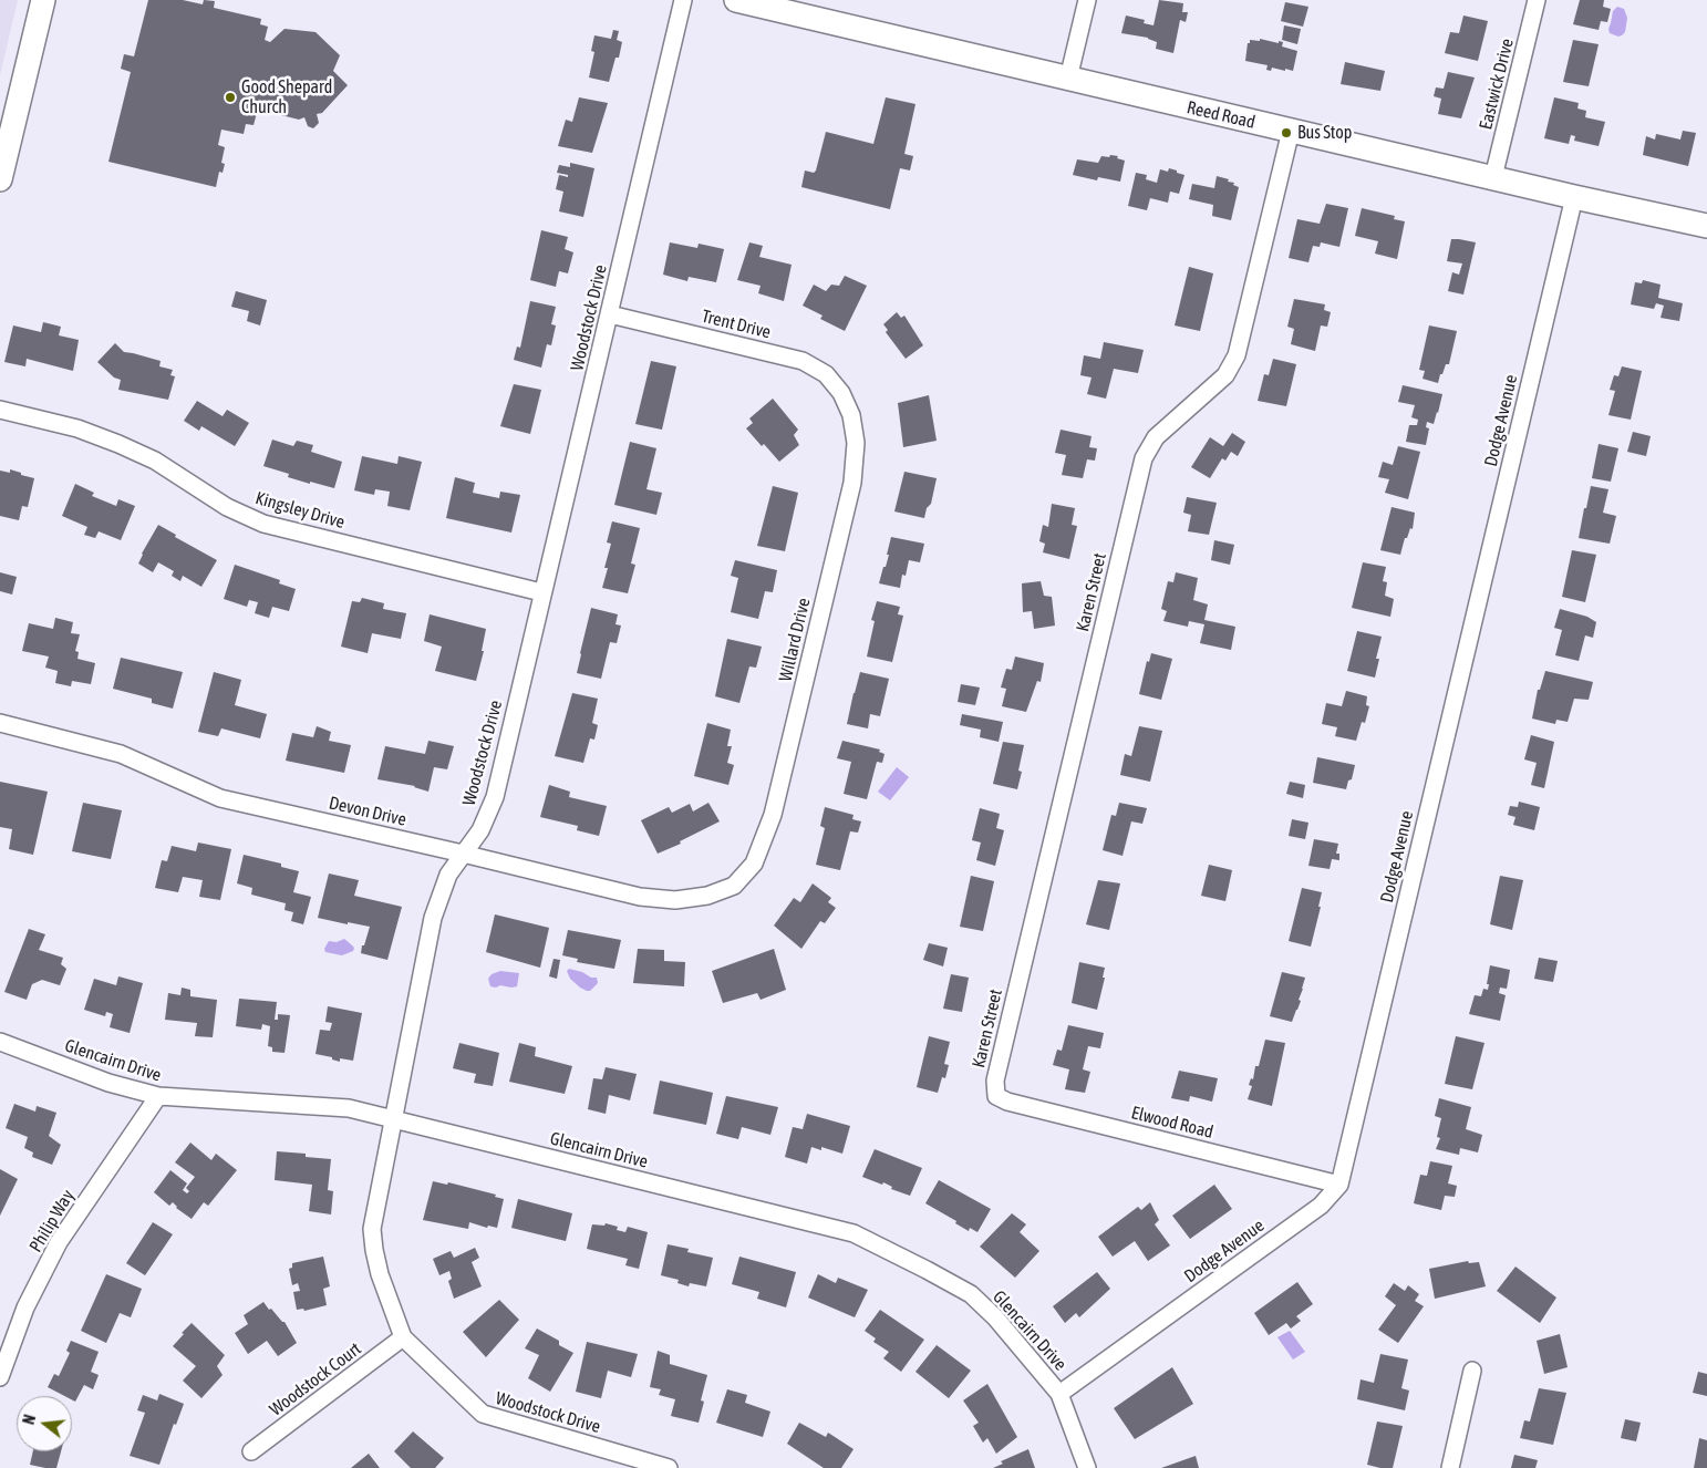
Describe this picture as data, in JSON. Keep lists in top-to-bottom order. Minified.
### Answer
{"streets":{"main road":["Reed Road"],"street":["Eastwick Drive","Woodstock Drive","Trent Drive","Dodge Avenue","Kingsley Drive","Karen Street","Willard Drive","Devon Drive","Glencairn Drive","Elwood Road","Philip Way","Woodstock Court"]},"crossings":[["Eastwick Drive","Reed Road"],["Reed Road","Dodge Avenue"],["Reed Road","Karen Street"],["Woodstock Drive","Trent Drive"],["Woodstock Drive","Kingsley Drive"],["Woodstock Drive","Devon Drive"],["Woodstock Drive","Glencairn Drive"],["Woodstock Drive","Woodstock Court"],["Trent Drive","Willard Drive"],["Dodge Avenue","Glencairn Drive"],["Dodge Avenue","Elwood Road"],["Karen Street","Elwood Road"],["Willard Drive","Devon Drive"],["Glencairn Drive","Philip Way"]],"places":["Good Shepard Church","Bus Stop"],"north":"left"}
